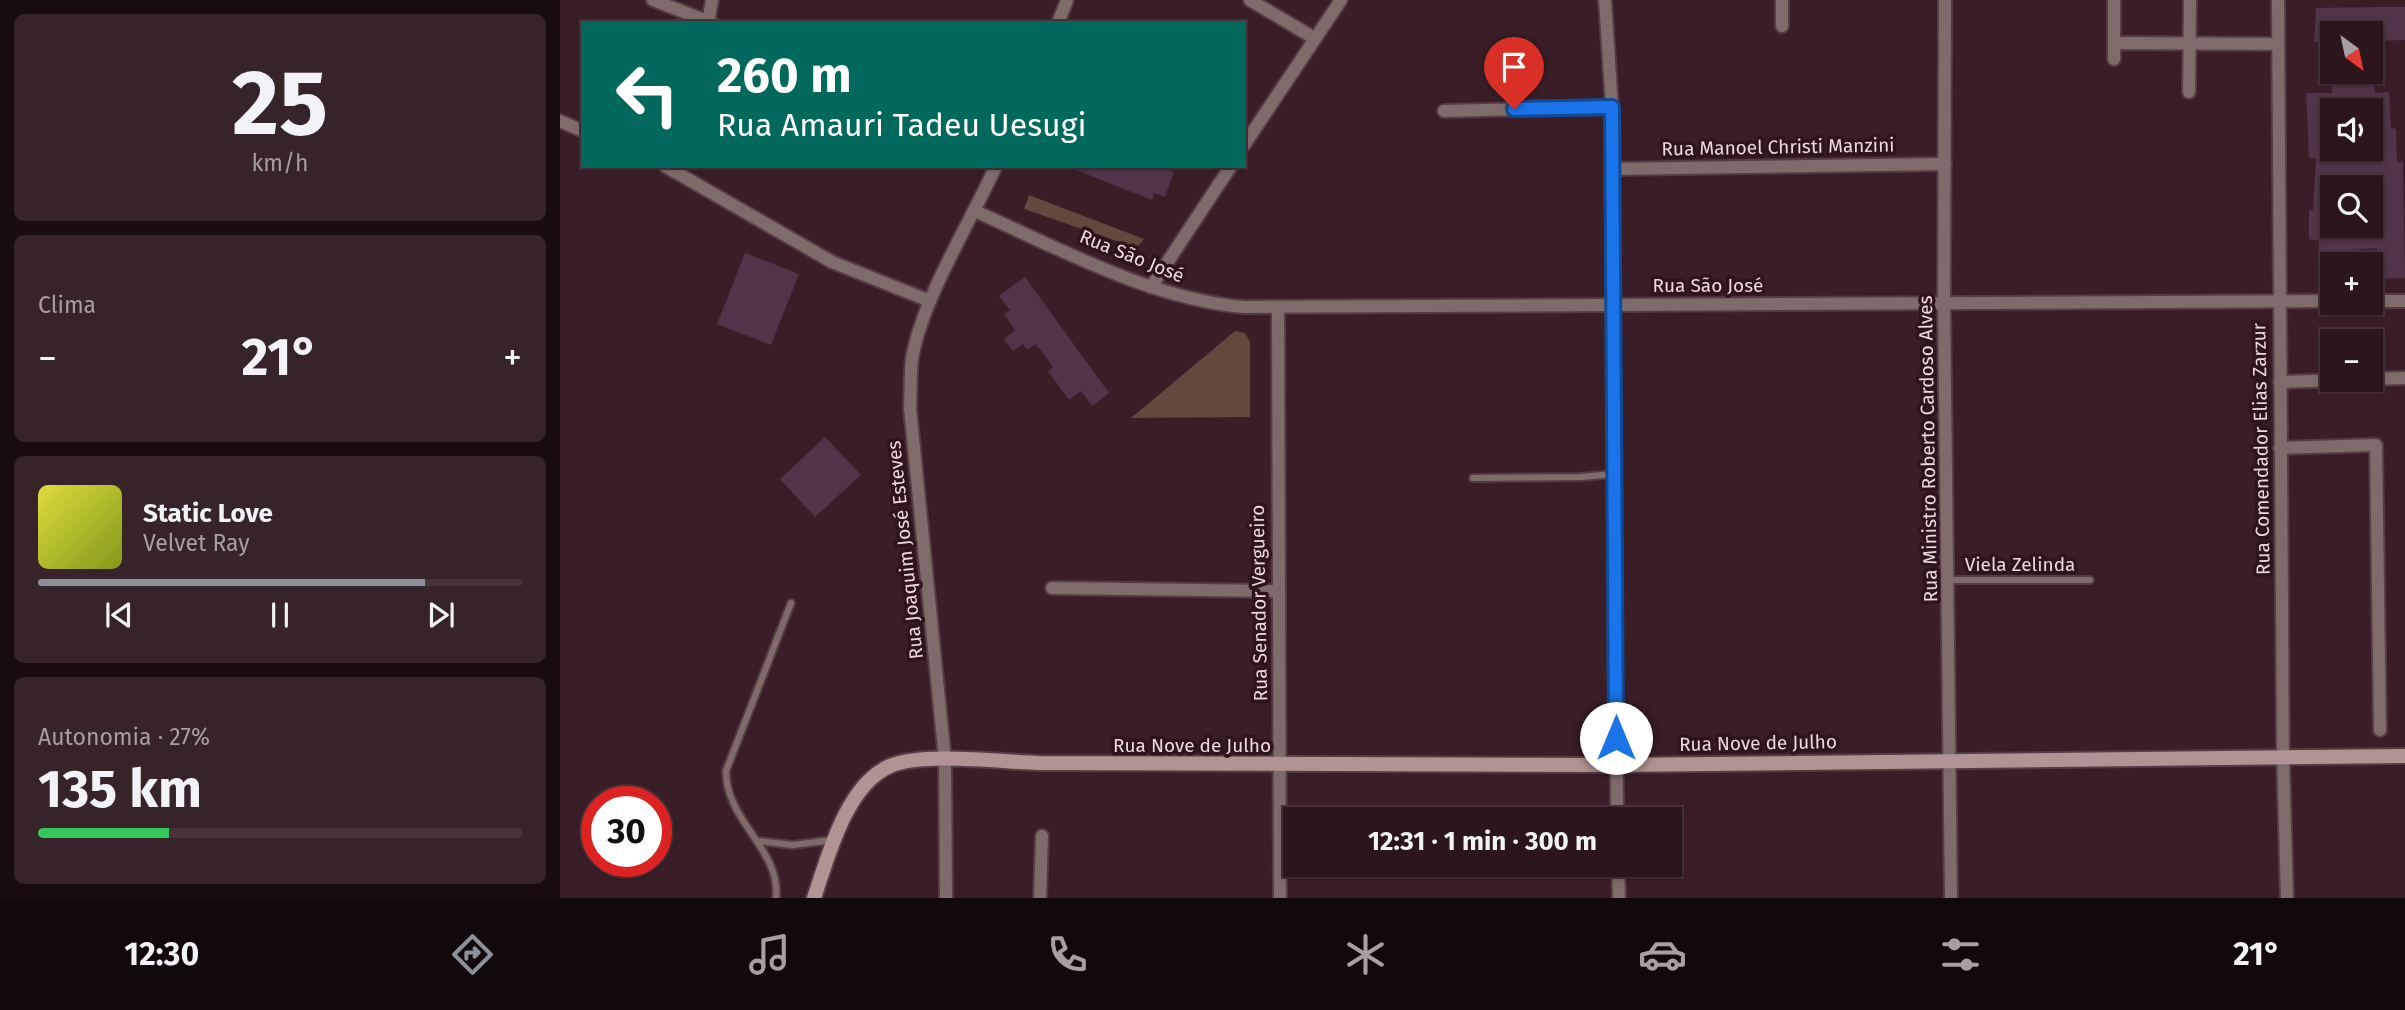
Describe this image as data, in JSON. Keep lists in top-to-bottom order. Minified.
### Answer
{"streets":{"street":["Rua Manoel Christi Manzini","Rua São José","Rua Ministro Roberto Cardoso Alves","Rua Comendador Elias Zarzur","Rua Joaquim José Esteves","Rua Senador Vergueiro","Rua Nove de Julho"],"lane":["Viela Zelinda"]},"crossings":[["Rua Manoel Christi Manzini","Rua Ministro Roberto Cardoso Alves"],["Rua São José","Rua Ministro Roberto Cardoso Alves"],["Rua São José","Rua Comendador Elias Zarzur"],["Rua São José","Rua Joaquim José Esteves"],["Rua São José","Rua Senador Vergueiro"],["Rua Ministro Roberto Cardoso Alves","Viela Zelinda"],["Rua Ministro Roberto Cardoso Alves","Rua Nove de Julho"],["Rua Comendador Elias Zarzur","Rua Nove de Julho"],["Rua Joaquim José Esteves","Rua Nove de Julho"],["Rua Senador Vergueiro","Rua Nove de Julho"]],"north":"bottom right","page":{"tile":[["25","km/h"],"Clima",["Autonomia · 27%","135 km"]],"map_buttons":["+","−"],"turn":["260 m","Rua Amauri Tadeu Uesugi"],"heat":["−","21°","+"],"song":["Static Love","Velvet Ray"],"limit":"30","trip":"12:31 · 1 min · 300 m","tabs":["12:30","21°"]}}
